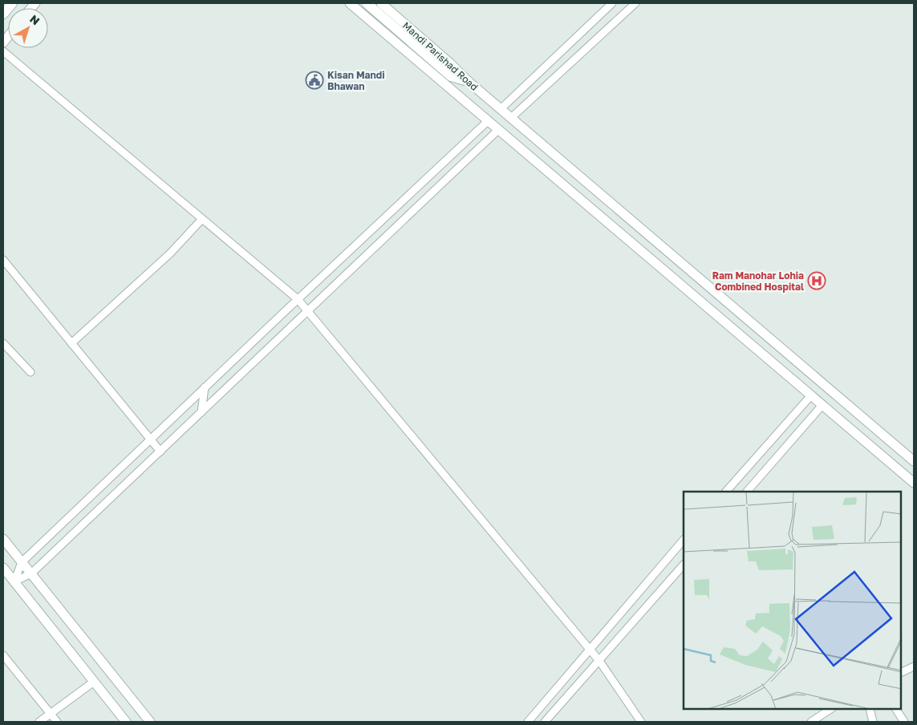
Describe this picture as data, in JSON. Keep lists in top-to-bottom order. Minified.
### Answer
{"streets":{"street":["Mandi Parishad Road"]},"places":{"public building":["Kisan Mandi Bhawan"],"hospital":["Ram Manohar Lohia Combined Hospital"]},"north":"top right"}
